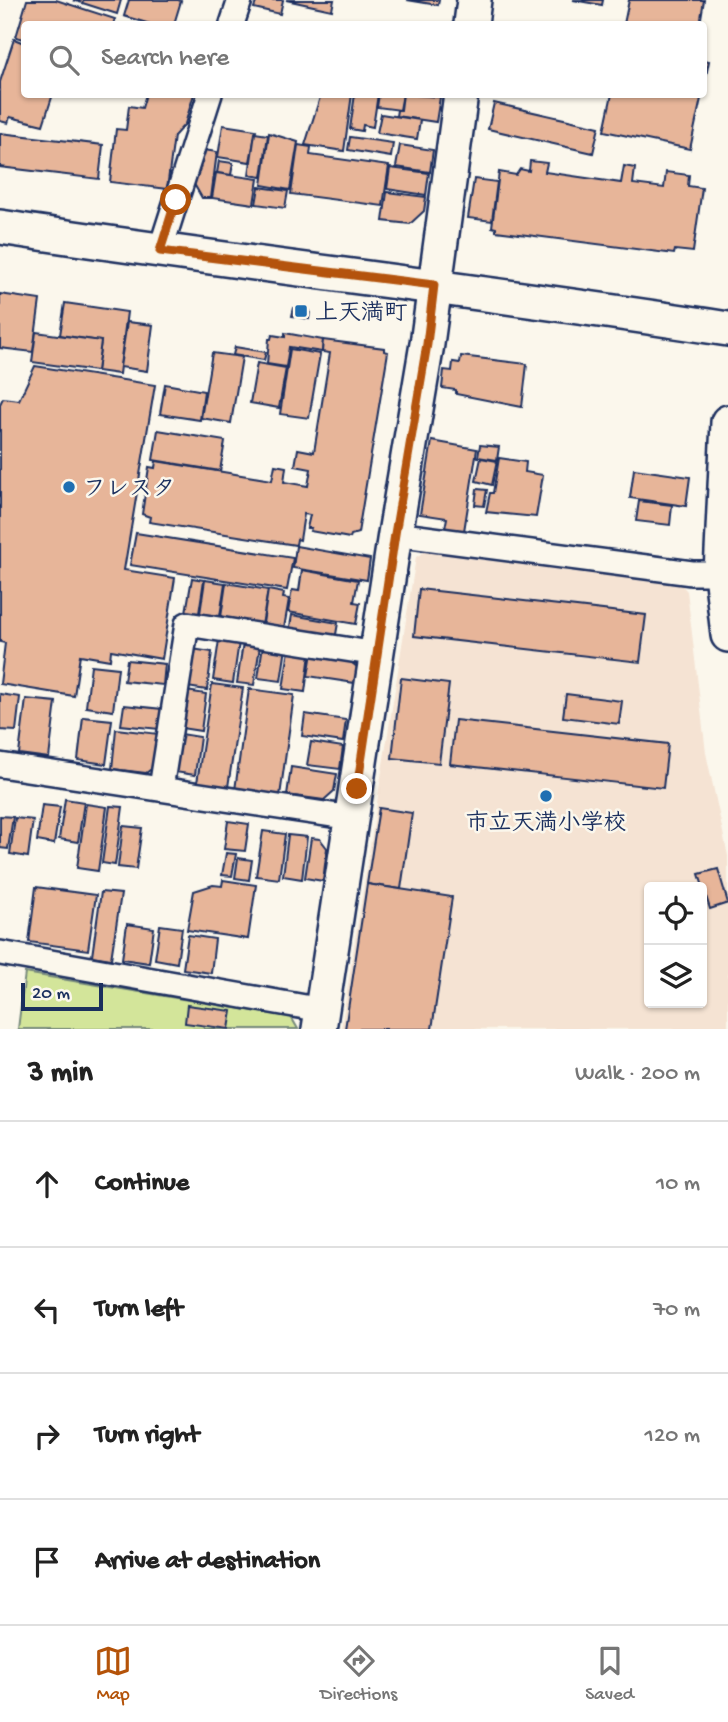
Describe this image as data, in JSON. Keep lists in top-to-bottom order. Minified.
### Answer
{"places":{"transit":["上天満町"],"other":["フレスタ","市立天満小学校"]},"scale_bar":"20 m","page":{"search":"Search here","scale":"20 m","heading":["3 min","Walk · 200 m"],"list":[["Continue","10 m"],["Turn left","70 m"],["Turn right","120 m"],"Arrive at destination"],"nav":["Map","Directions","Saved"]}}
